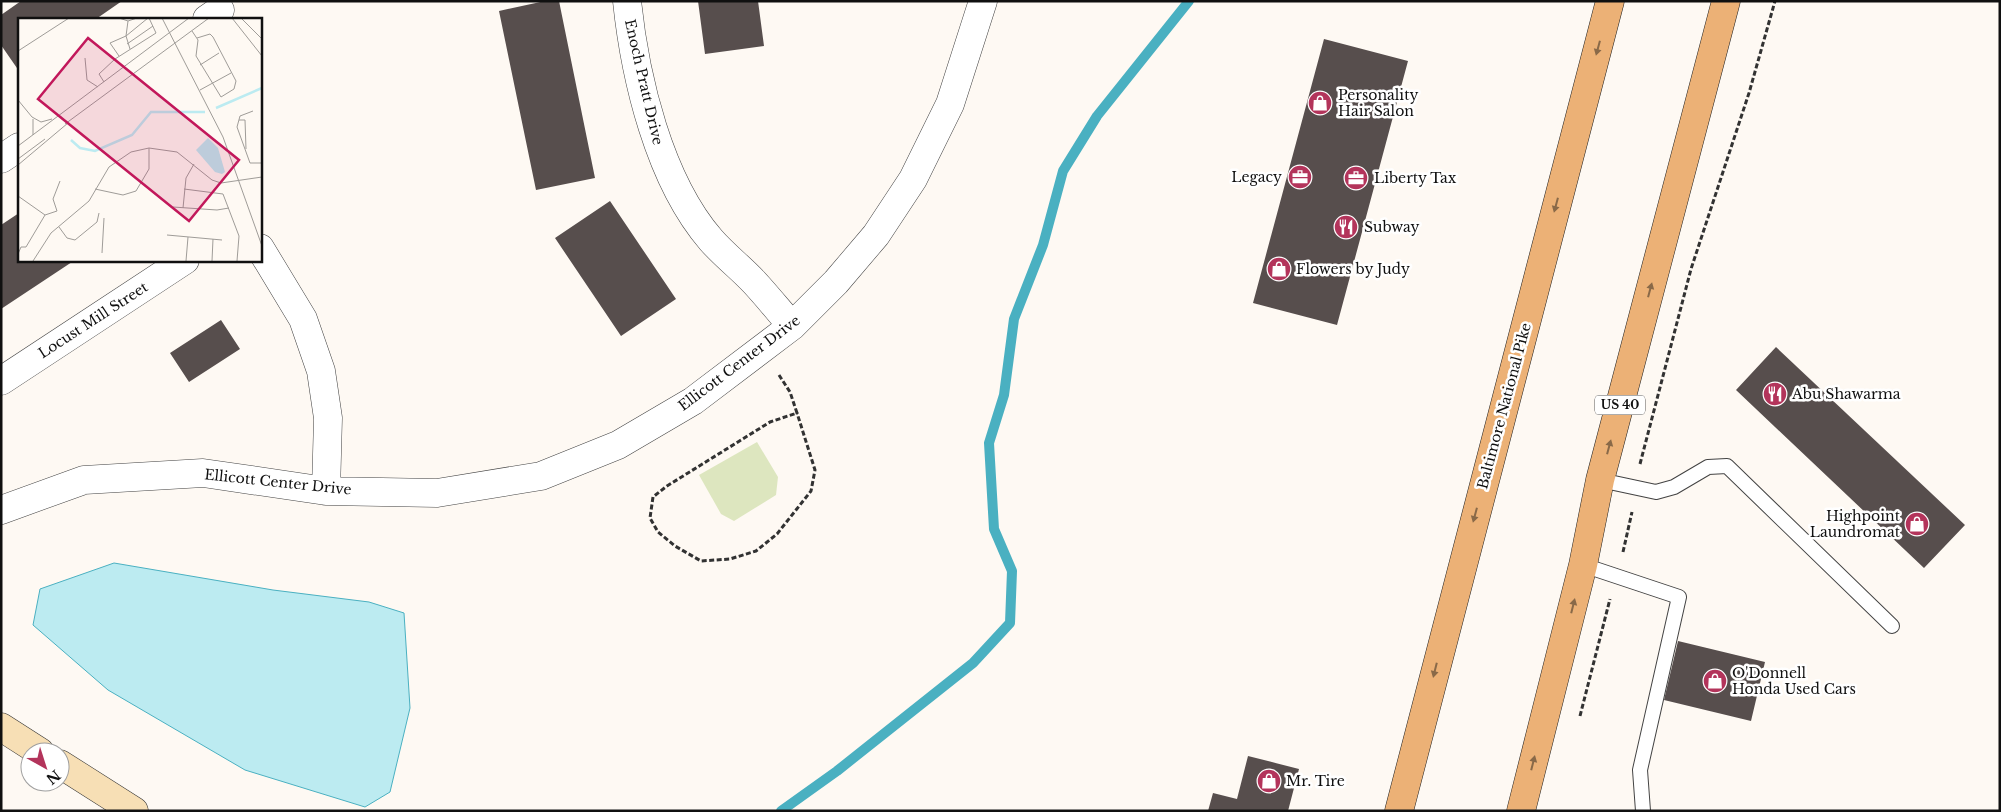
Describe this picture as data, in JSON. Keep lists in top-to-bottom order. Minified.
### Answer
{"streets":{"main road":["US 40","Baltimore National Pike"],"street":["Enoch Pratt Drive","Locust Mill Street","Ellicott Center Drive"]},"crossings":[["Enoch Pratt Drive","Ellicott Center Drive"]],"places":{"shop":["Personality Hair Salon","Flowers by Judy","Highpoint Laundromat","O'Donnell Honda Used Cars","Mr. Tire"],"office":["Legacy","Liberty Tax"],"restaurant":["Subway","Abu Shawarma"]},"north":"bottom right"}
